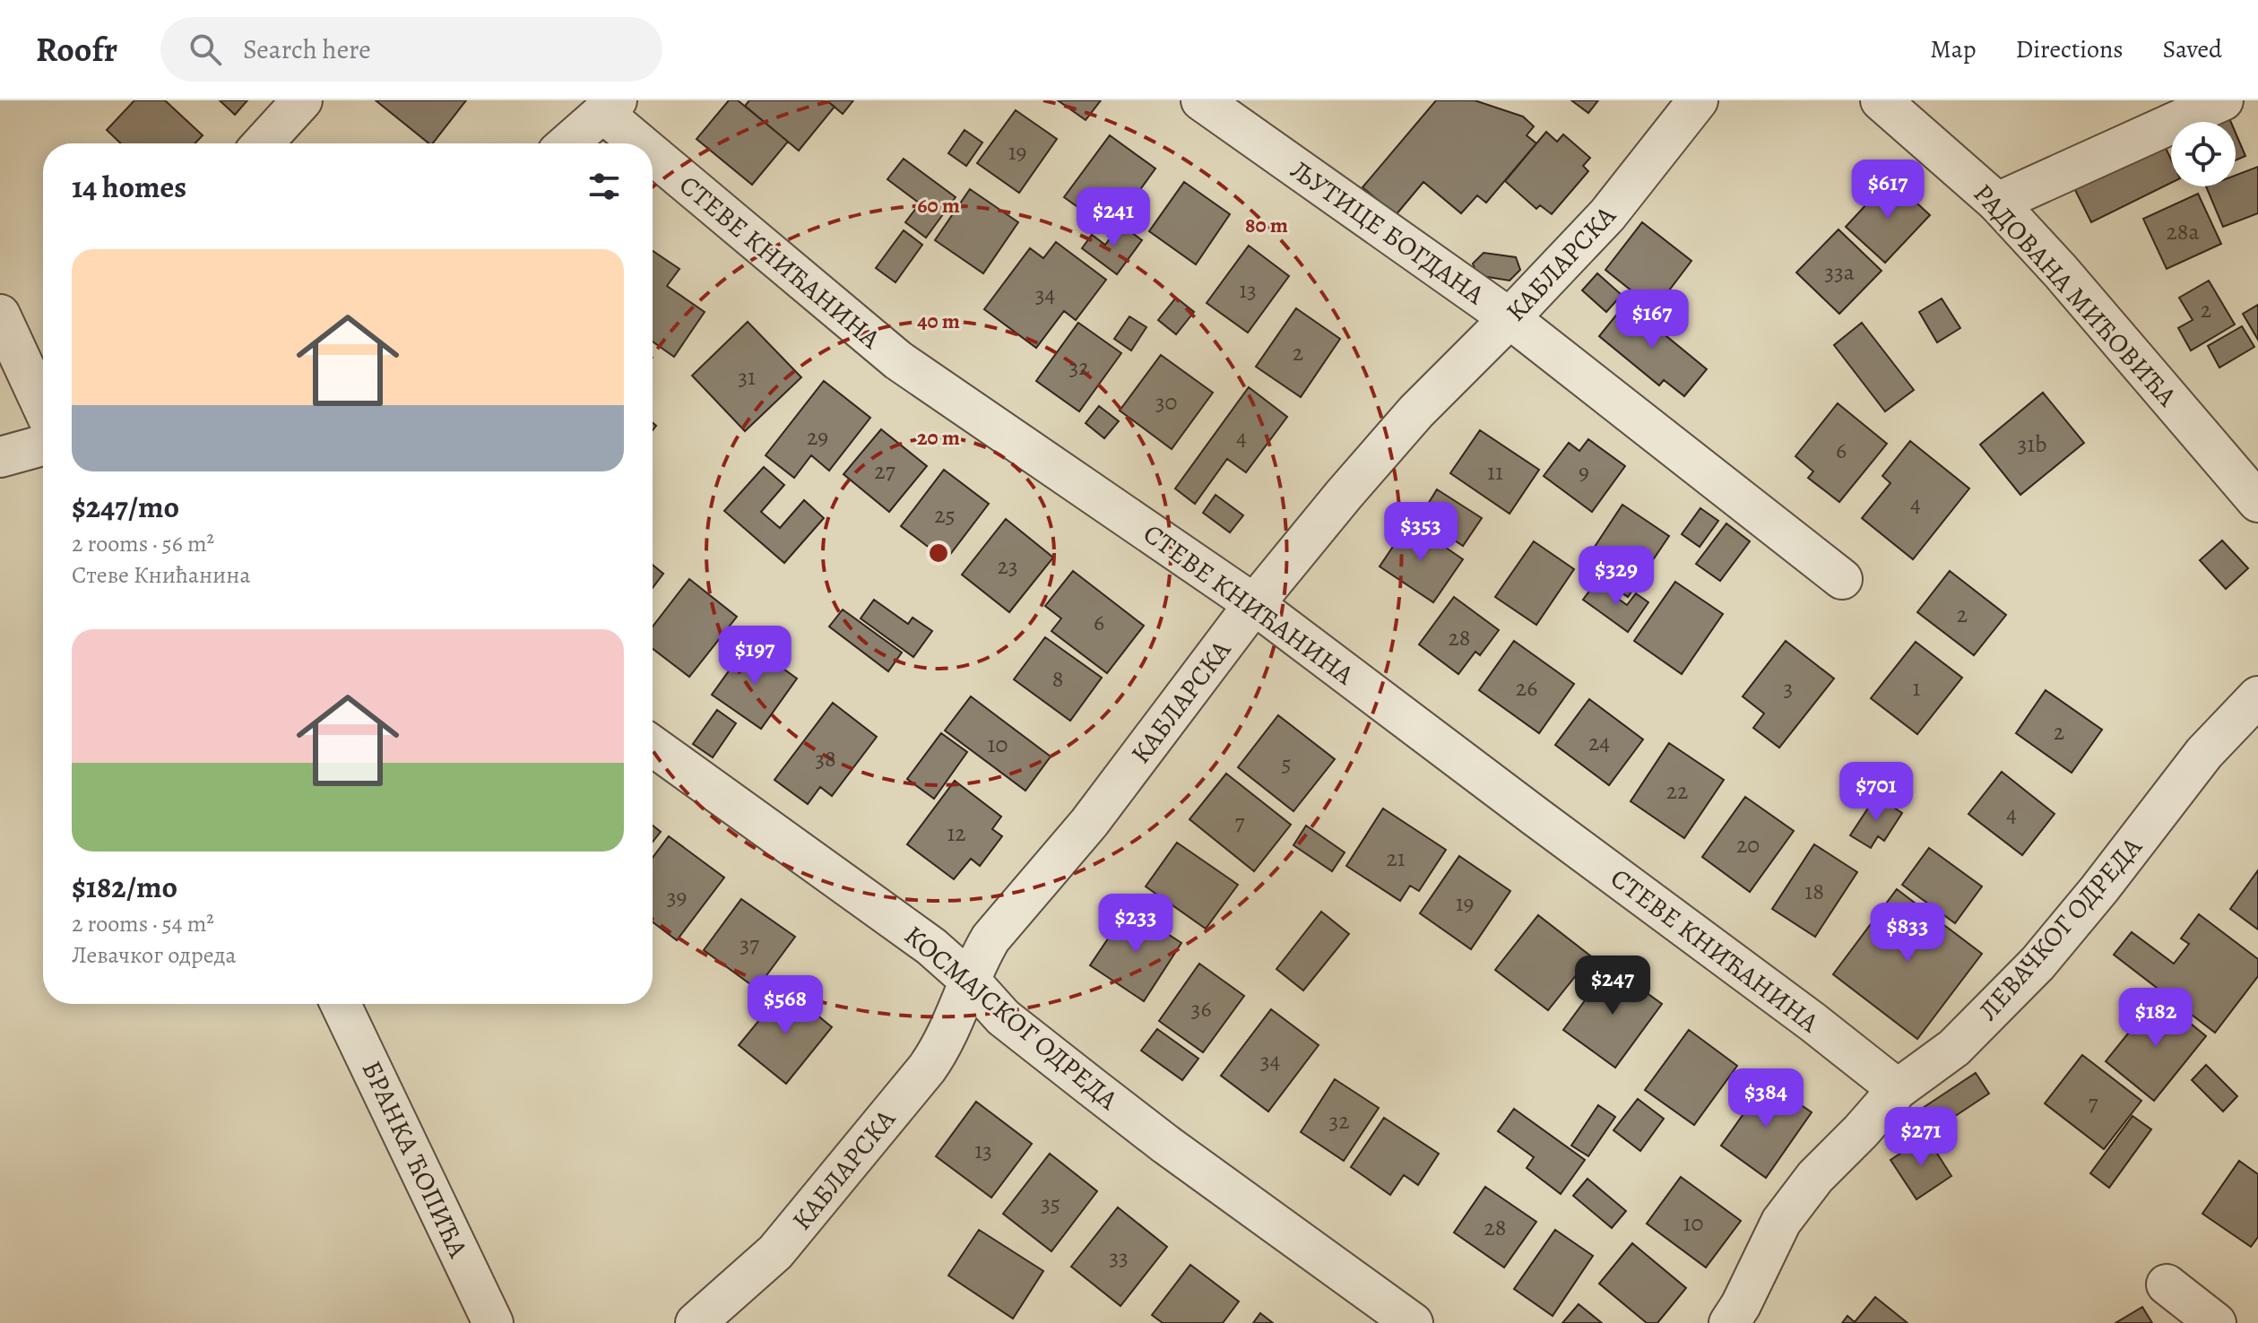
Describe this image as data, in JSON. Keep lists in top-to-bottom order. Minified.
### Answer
{"streets":{"street":["ЉУТИЦЕ БОГДАНА","СТЕВЕ КНИЋАНИНА","КАБЛАРСКА","РАДОВАНА МИЋОВИЋА","ЛЕВАЧКОГ ОДРЕДА","КОСМАЈСКОГ ОДРЕДА","БРАНКА ЋОПИЋА"]},"crossings":[["ЉУТИЦЕ БОГДАНА","КАБЛАРСКА"],["СТЕВЕ КНИЋАНИНА","КАБЛАРСКА"],["СТЕВЕ КНИЋАНИНА","ЛЕВАЧКОГ ОДРЕДА"],["КАБЛАРСКА","КОСМАЈСКОГ ОДРЕДА"]],"house_numbers":["19","28a","33a","13","34","2","2","32","31","30","29","4","31b","6","27","11","9","4","25","23","2","6","28","8","26","3","1","2","24","10","38","5","22","4","7","12","20","21","18","39","19","37","36","34","7","32","13","35","10","28","33"],"page":{"header":"Roofr","search":"Search here","nav":["Map","Directions","Saved"],"heading":"14 homes","price":["$617","$241","$167","$353","$329","$197","$701","$233","$833","$247","$568","$182","$384","$271"],"list":[{"name":"$247/mo","note":"2 rooms · 56 m² · Стеве Книћанина"},{"name":"$182/mo","note":"2 rooms · 54 m² · Левачког одреда"}]},"rings":["60 m","80 m","40 m","20 m"]}
